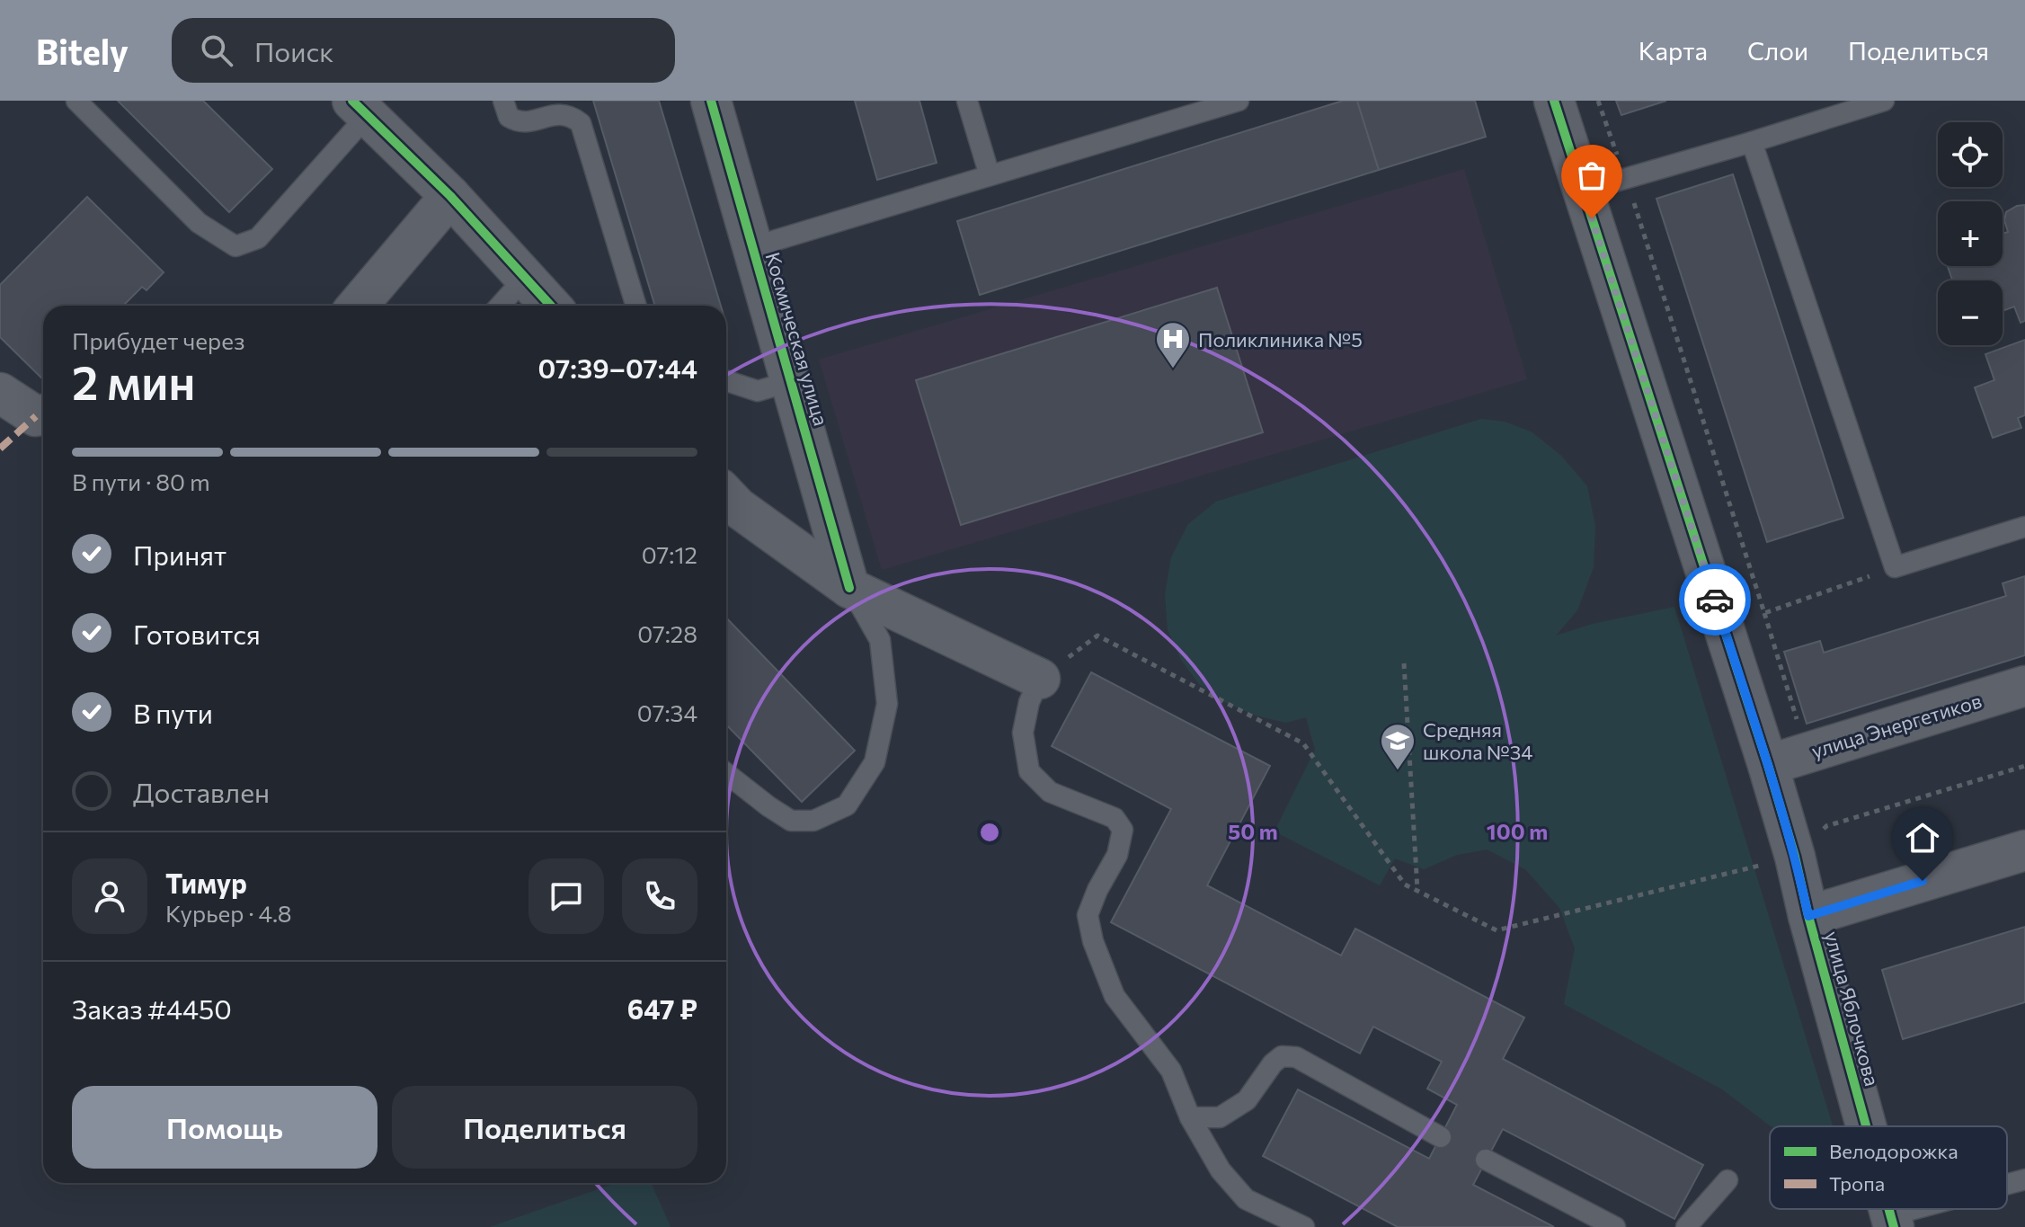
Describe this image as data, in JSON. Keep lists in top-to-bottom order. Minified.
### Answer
{"streets":{"street":["Космическая улица","улица Энергетиков","улица Яблочкова"]},"crossings":[["улица Энергетиков","улица Яблочкова"]],"places":{"hospital":["Поликлиника №5"],"school or university":["Средняя школа №34"]},"legend":["Велодорожка","Тропа"],"page":{"header":"Bitely","search":"Поиск","nav":["Карта","Слои","Поделиться"],"map_buttons":["+","−"],"heading":["2 мин","Прибудет через","07:39–07:44"],"panel":["Тимур","Курьер · 4.8","Заказ #4450","647 ₽"],"bar":"В пути · 80 m","list":[["Принят","07:12"],["Готовится","07:28"],["В пути","07:34"],"Доставлен"],"buttons":["Помощь","Поделиться"]},"rings":["50 m","100 m"]}
